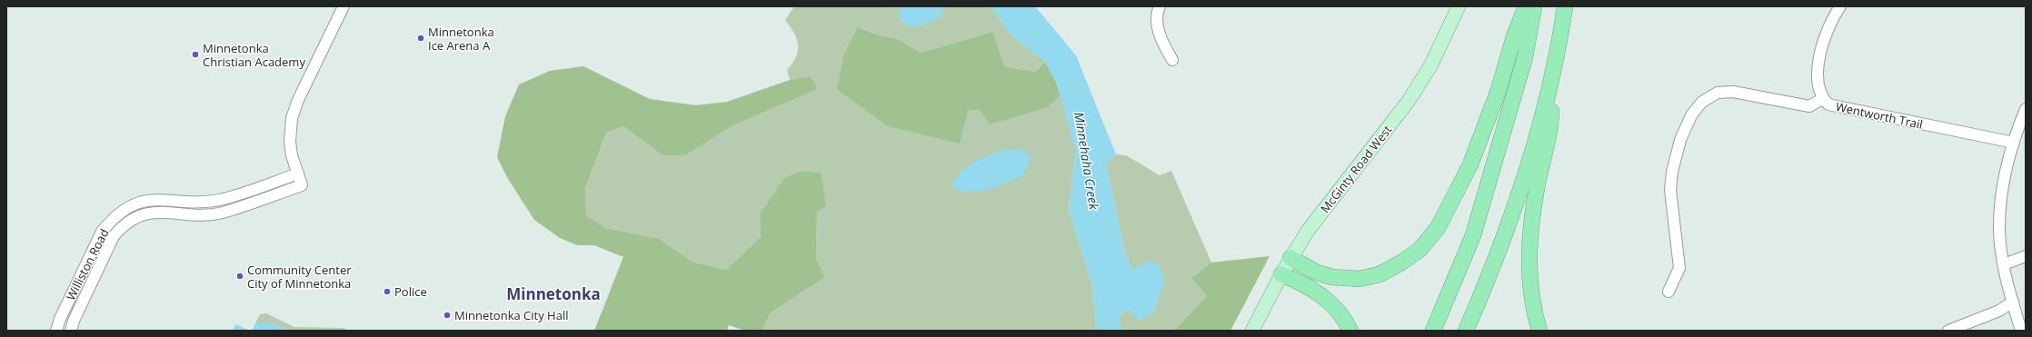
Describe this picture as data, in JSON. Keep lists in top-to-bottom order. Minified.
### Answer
{"streets":{"main road":["McGinty Road West"],"street":["Wentworth Trail","Williston Road"]},"districts":["Minnetonka"],"water":["Minnehaha Creek"],"places":["Minnetonka Ice Arena A","Minnetonka Christian Academy","Community Center City of Minnetonka","Police","Minnetonka City Hall"]}
